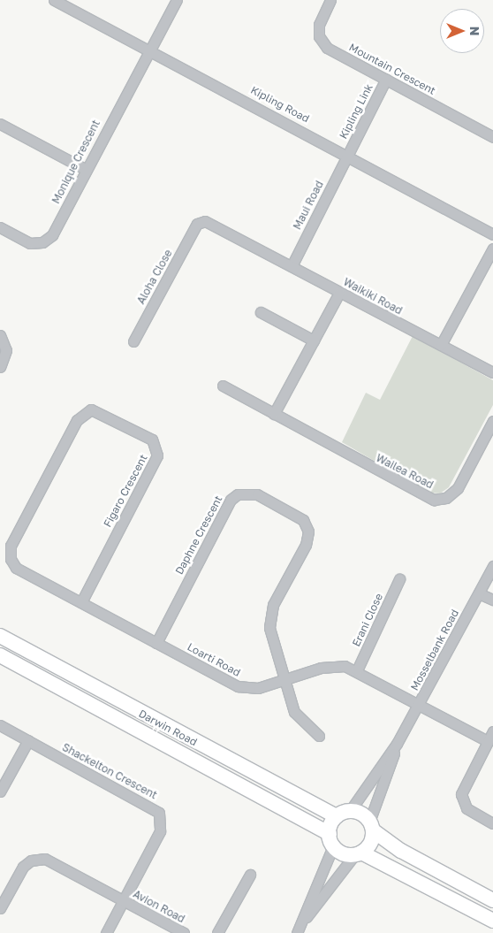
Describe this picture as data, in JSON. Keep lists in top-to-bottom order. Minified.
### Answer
{"streets":{"street":["Mountain Crescent","Kipling Road","Kipling Link","Monique Crescent","Maui Road","Aloha Close","Waikiki Road","Wailea Road","Figaro Crescent","Daphne Crescent","Erani Close","Mosselbank Road","Loarti Road","Darwin Road","Shackelton Crescent","Avion Road"]},"crossings":[["Mountain Crescent","Kipling Link"],["Kipling Road","Kipling Link"],["Kipling Road","Monique Crescent"],["Kipling Road","Maui Road"],["Kipling Link","Maui Road"],["Maui Road","Waikiki Road"],["Aloha Close","Waikiki Road"],["Figaro Crescent","Loarti Road"],["Daphne Crescent","Loarti Road"],["Erani Close","Loarti Road"],["Mosselbank Road","Loarti Road"],["Mosselbank Road","Darwin Road"],["Shackelton Crescent","Avion Road"]],"north":"right"}
